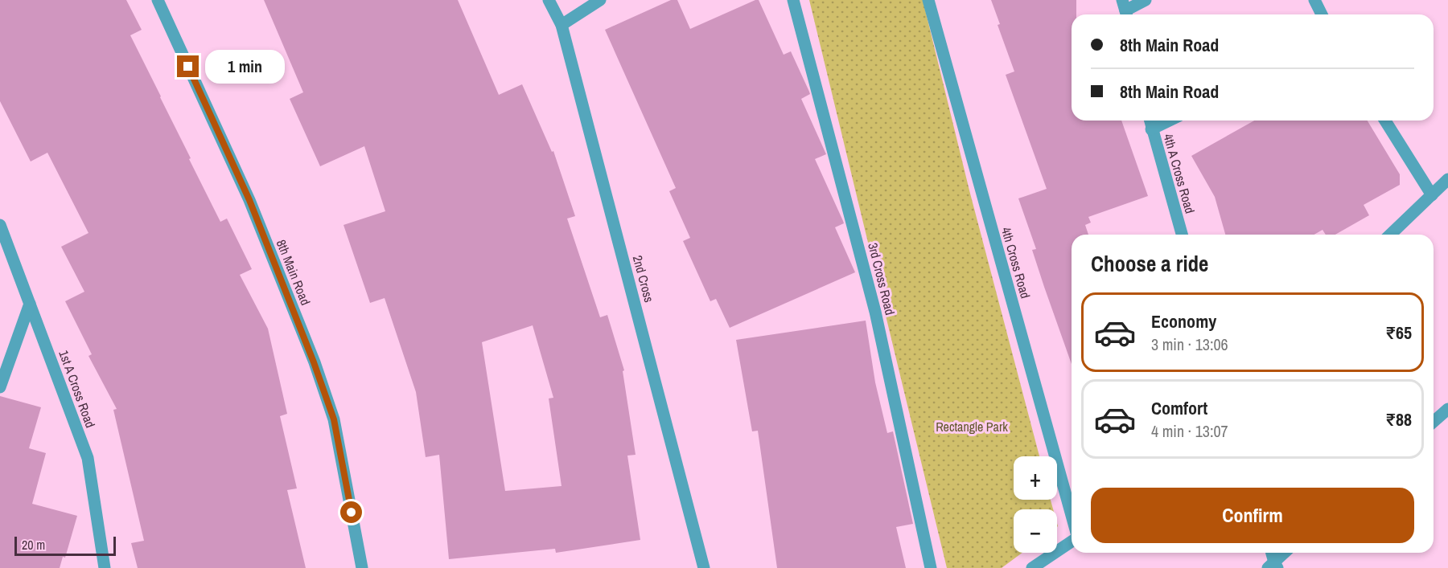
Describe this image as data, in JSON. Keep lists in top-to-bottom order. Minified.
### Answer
{"streets":{"street":["4th A Cross Road","4th Cross Road","8th Main Road","2nd Cross","3rd Cross Road","1st A Cross Road"]},"parks":["Rectangle Park"],"scale_bar":"20 m","page":{"banner":["8th Main Road","8th Main Road"],"bubble":"1 min","heading":"Choose a ride","list":[{"name":"Economy","note":"3 min · 13:06","value":"₹65"},{"name":"Comfort","note":"4 min · 13:07","value":"₹88"}],"map_buttons":["+","−"],"buttons":"Confirm","scale":"20 m"}}
